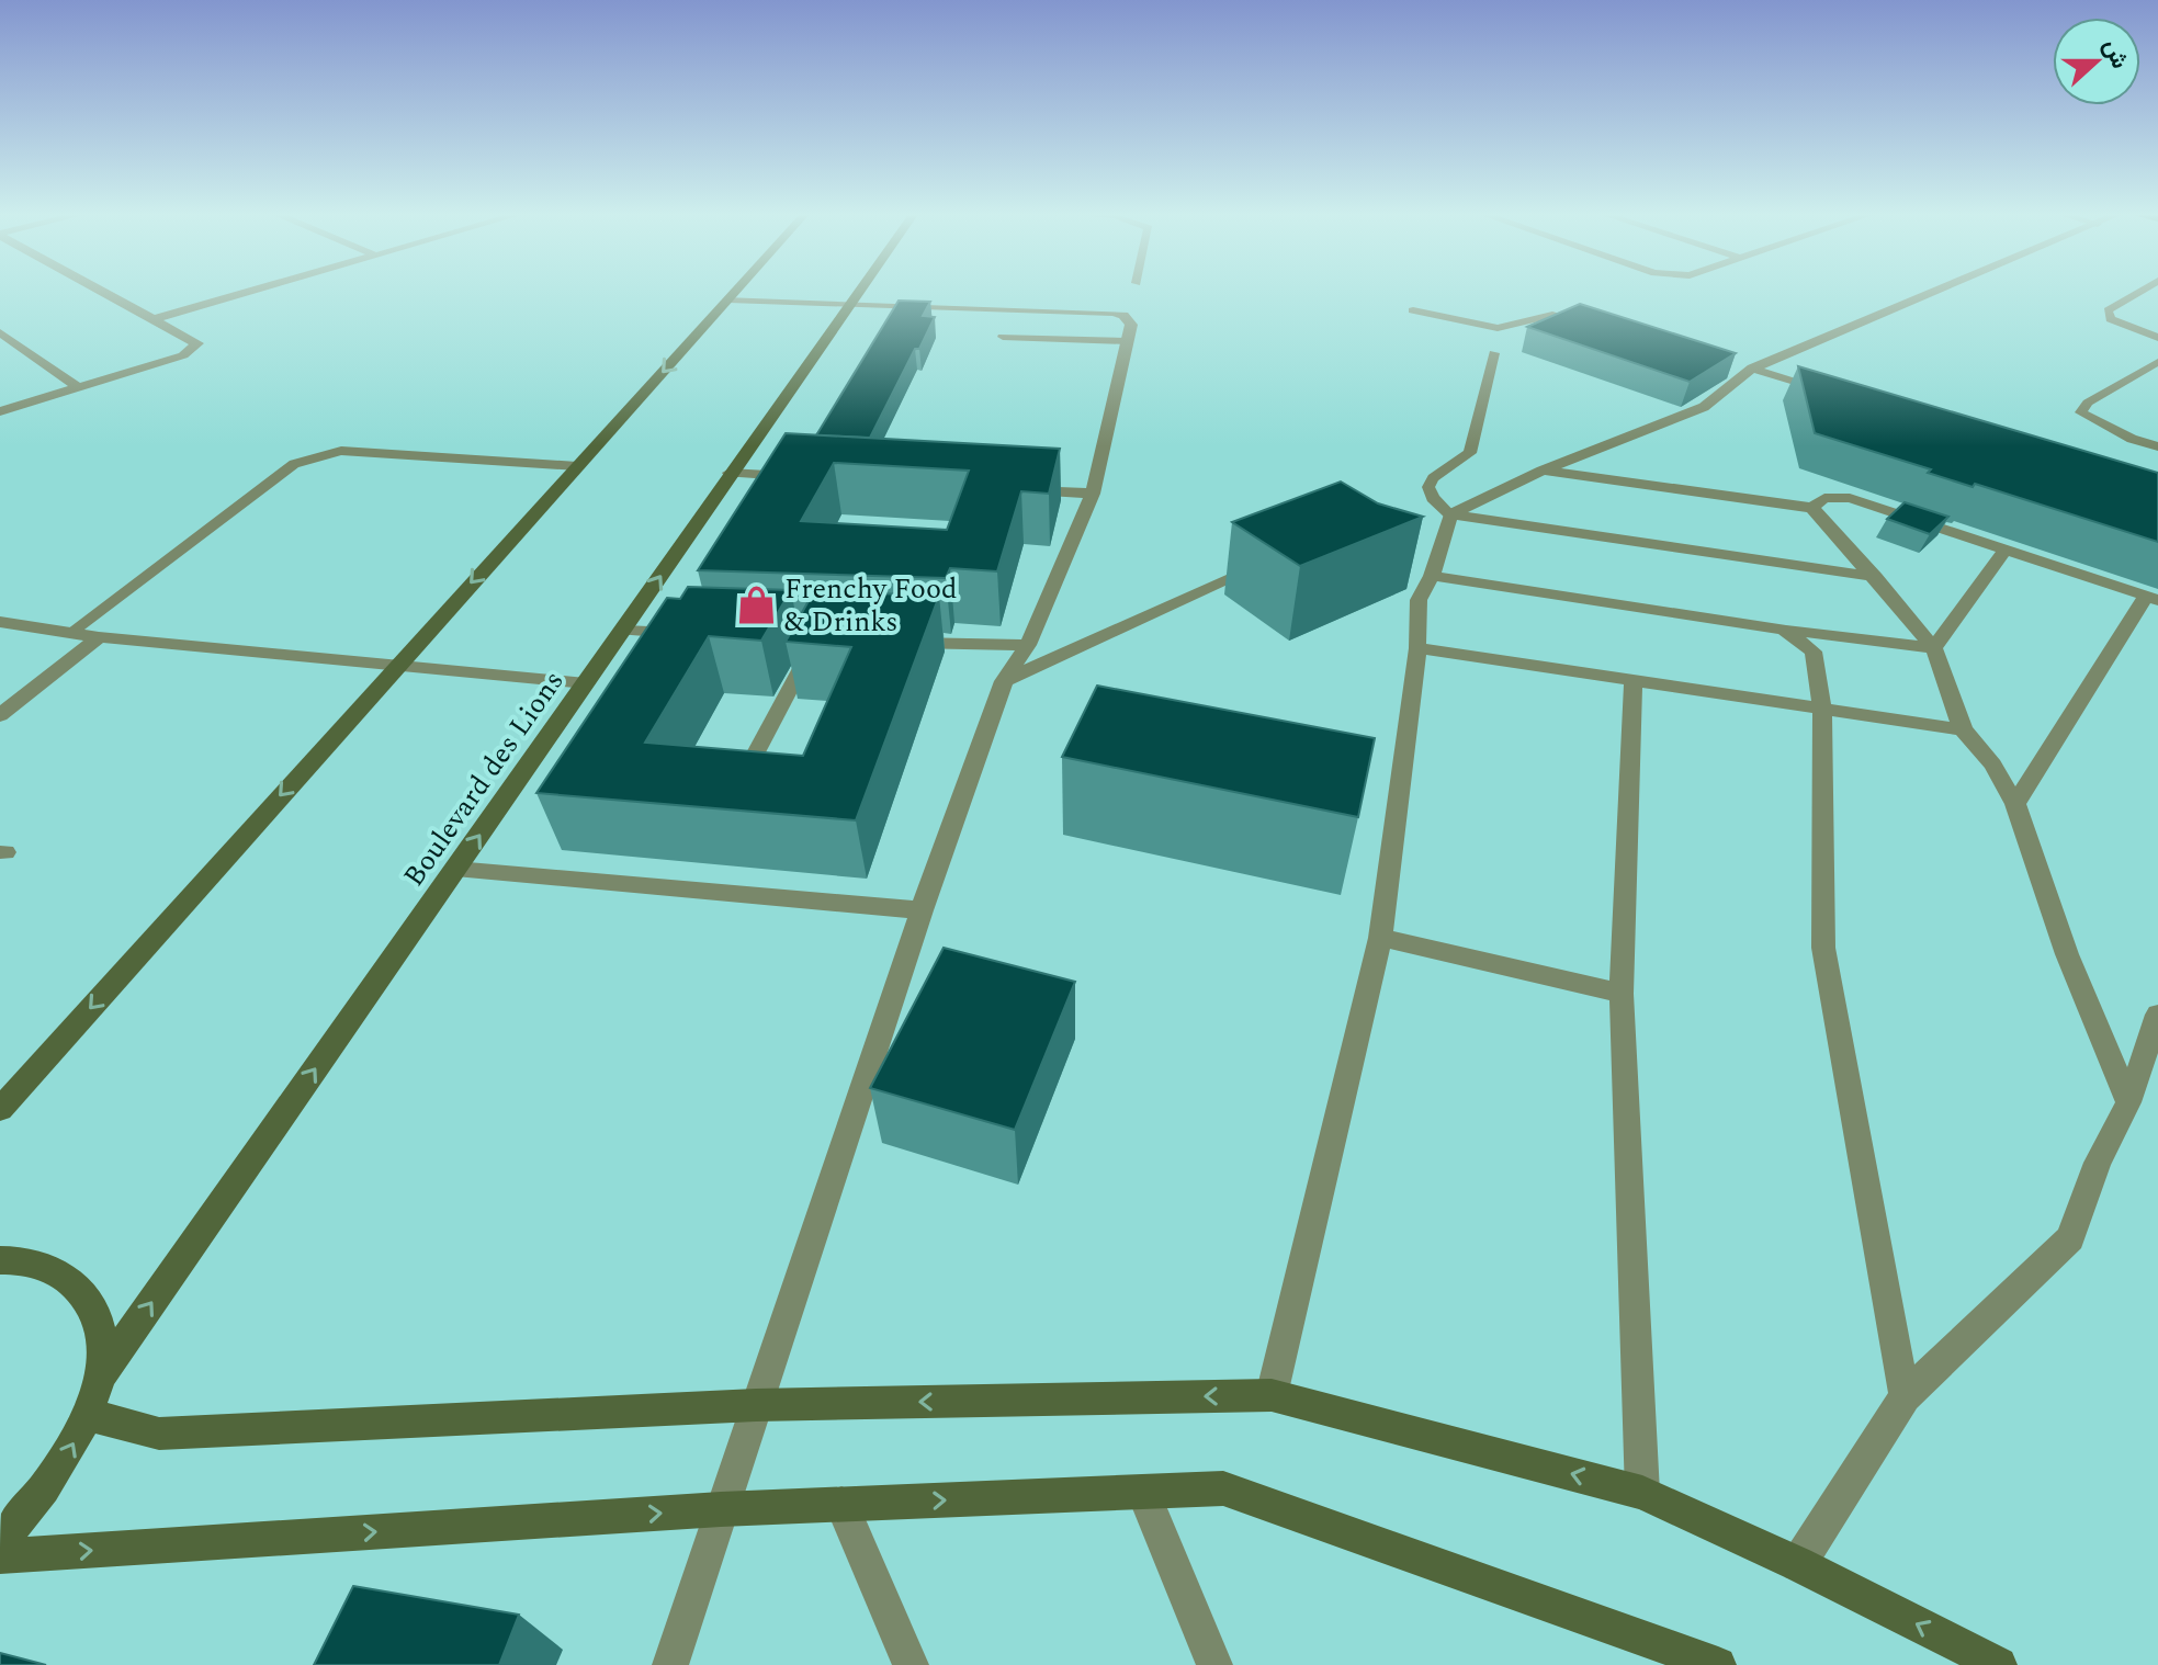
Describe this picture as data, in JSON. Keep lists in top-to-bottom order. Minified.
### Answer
{"streets":{"main road":["Boulevard des Lions"]},"places":{"shop":["Frenchy Food & Drinks"]},"north":"right"}
